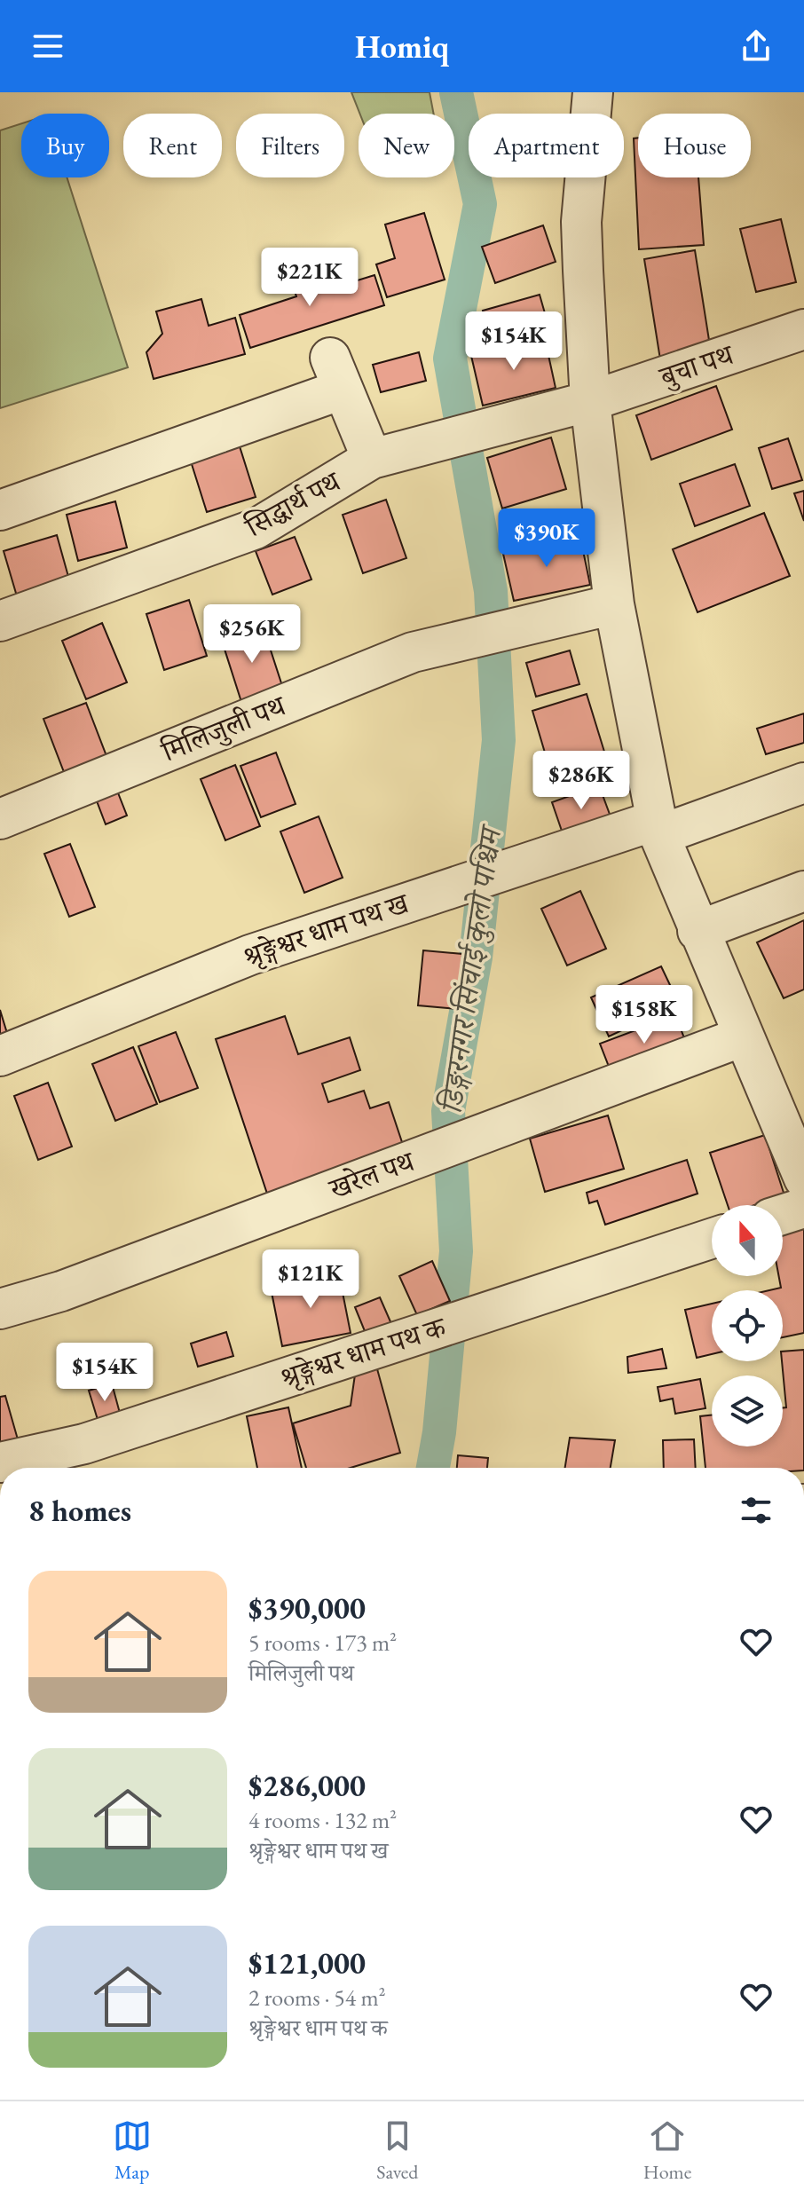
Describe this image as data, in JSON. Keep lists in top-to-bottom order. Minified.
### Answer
{"streets":{"street":["बुचा पथ","सिद्धार्थ पथ","मिलिजुली पथ","श्रृङ्गेश्वर धाम पथ ख","खरेल पथ","श्रृङ्गेश्वर धाम पथ क"]},"crossings":[["बुचा पथ","सिद्धार्थ पथ"]],"water":["डिङ्गरनगर सिंचाई कुलो पश्चिम"],"north":"top","page":{"header":"Homiq","chip":["Buy","Rent","Filters","New","Apartment","House"],"price":["$221K","$154K","$390K","$256K","$286K","$158K","$121K","$154K"],"heading":"8 homes","list":[{"name":"$390,000","note":"5 rooms · 173 m² · मिलिजुली पथ"},{"name":"$286,000","note":"4 rooms · 132 m² · श्रृङ्गेश्वर धाम पथ ख"},{"name":"$121,000","note":"2 rooms · 54 m² · श्रृङ्गेश्वर धाम पथ क"}],"tabs":["Map","Saved","Home"]}}
